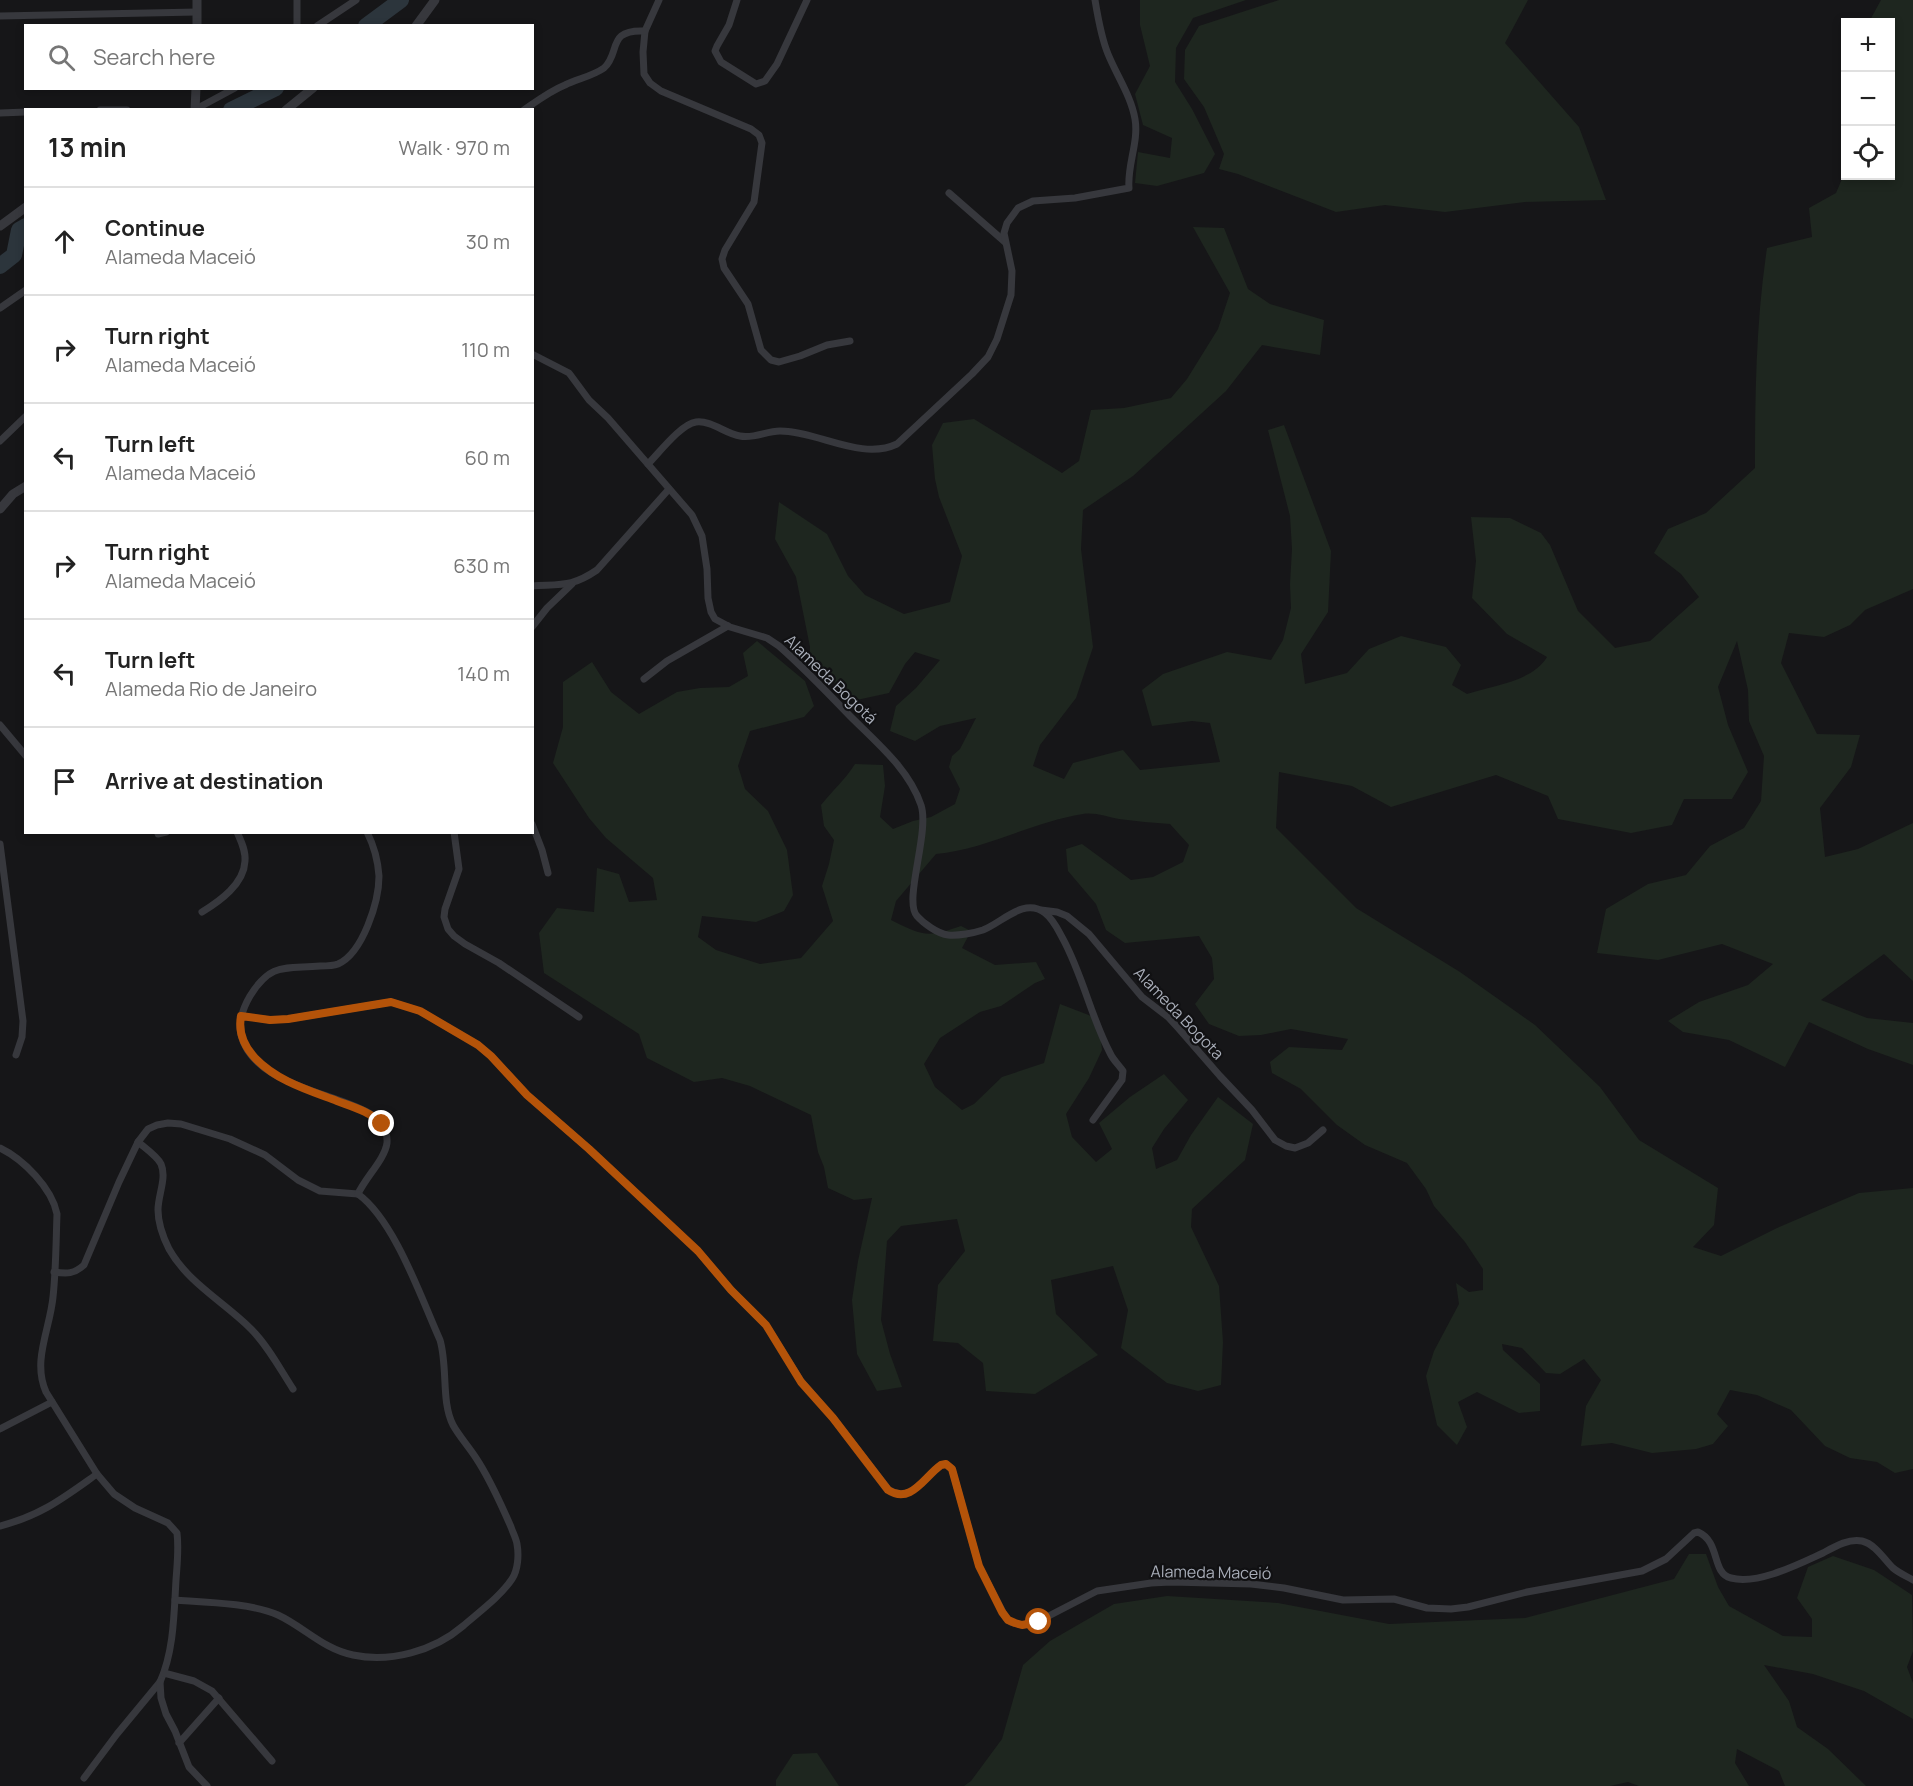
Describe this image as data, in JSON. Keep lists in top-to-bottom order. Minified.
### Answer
{"streets":{"street":["Alameda Bogotá","Alameda Bogota","Alameda Maceió"]},"crossings":[["Alameda Bogotá","Alameda Bogota"]],"page":{"map_buttons":["+","−"],"search":"Search here","heading":["13 min","Walk · 970 m"],"list":[["Continue","Alameda Maceió","30 m"],["Turn right","Alameda Maceió","110 m"],["Turn left","Alameda Maceió","60 m"],["Turn right","Alameda Maceió","630 m"],["Turn left","Alameda Rio de Janeiro","140 m"],"Arrive at destination"]}}
